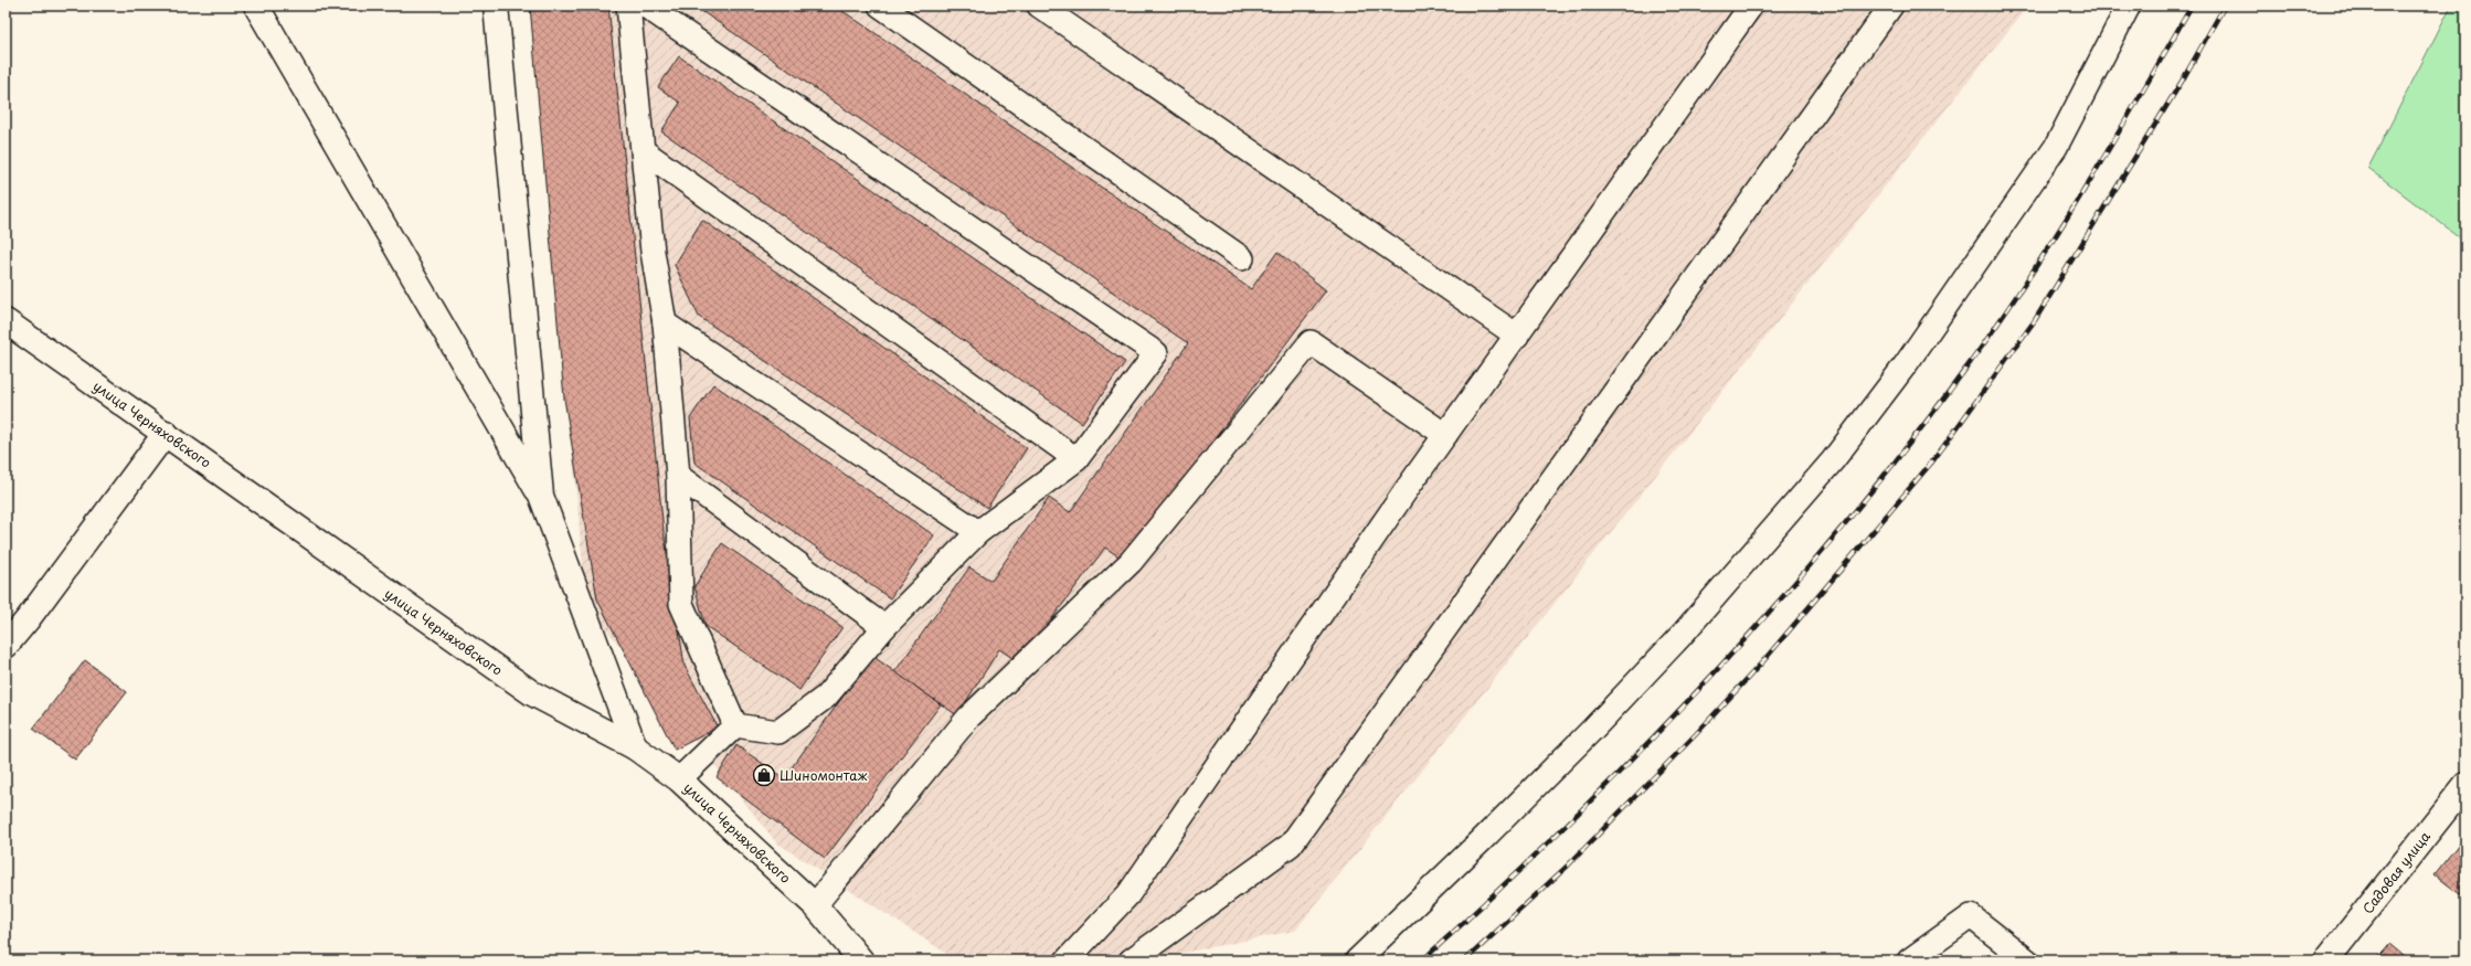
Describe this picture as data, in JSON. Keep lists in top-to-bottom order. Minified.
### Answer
{"streets":{"street":["улица Черняховского","Садовая улица"]},"places":{"shop":["Шиномонтаж"]}}
